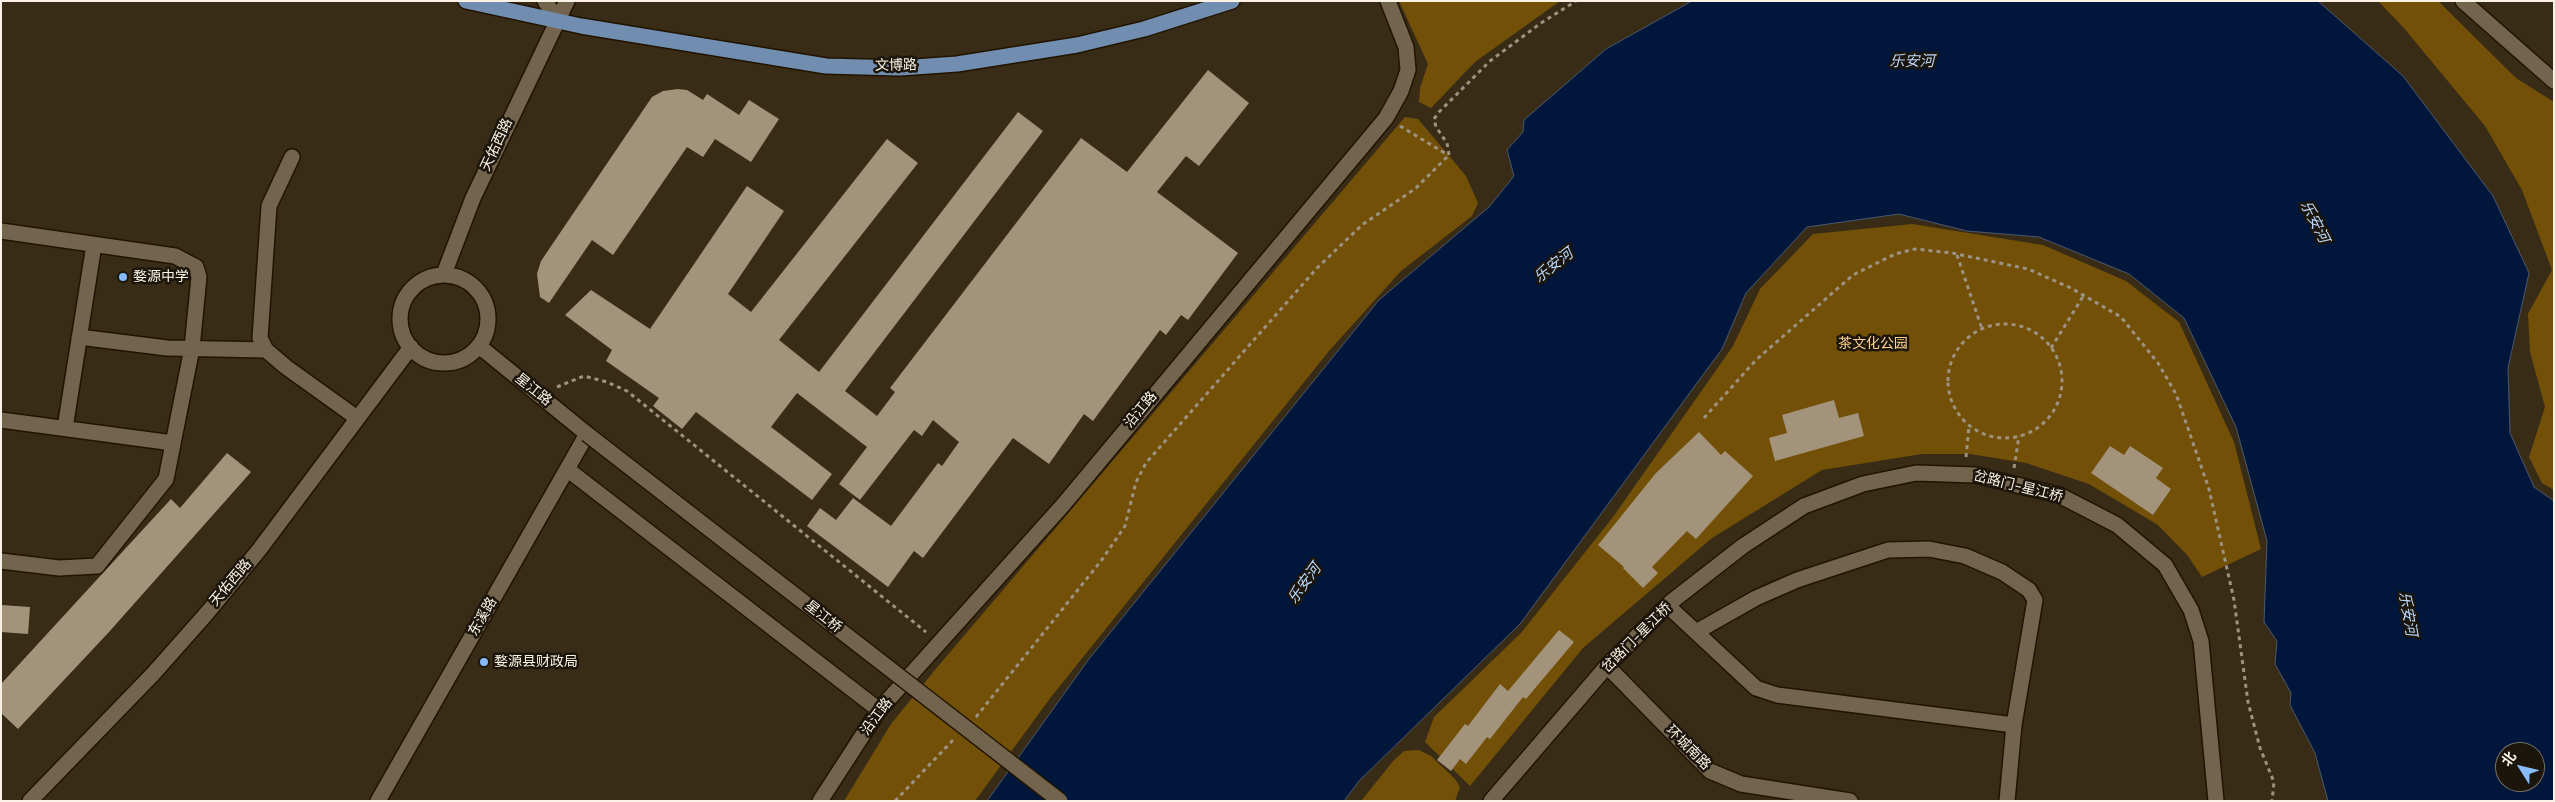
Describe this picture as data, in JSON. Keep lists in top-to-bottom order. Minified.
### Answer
{"streets":{"main road":["文博路"],"street":["天佑西路","星江路","沿江路","岔路门-星江桥","东溪路","星江桥","环城南路"]},"crossings":[["文博路","天佑西路"],["天佑西路","星江路"],["星江路","东溪路"],["星江路","星江桥"],["岔路门-星江桥","环城南路"],["东溪路","星江桥"]],"water":["乐安河"],"parks":["茶文化公园"],"places":["婺源中学","婺源县财政局"],"north":"top left"}
